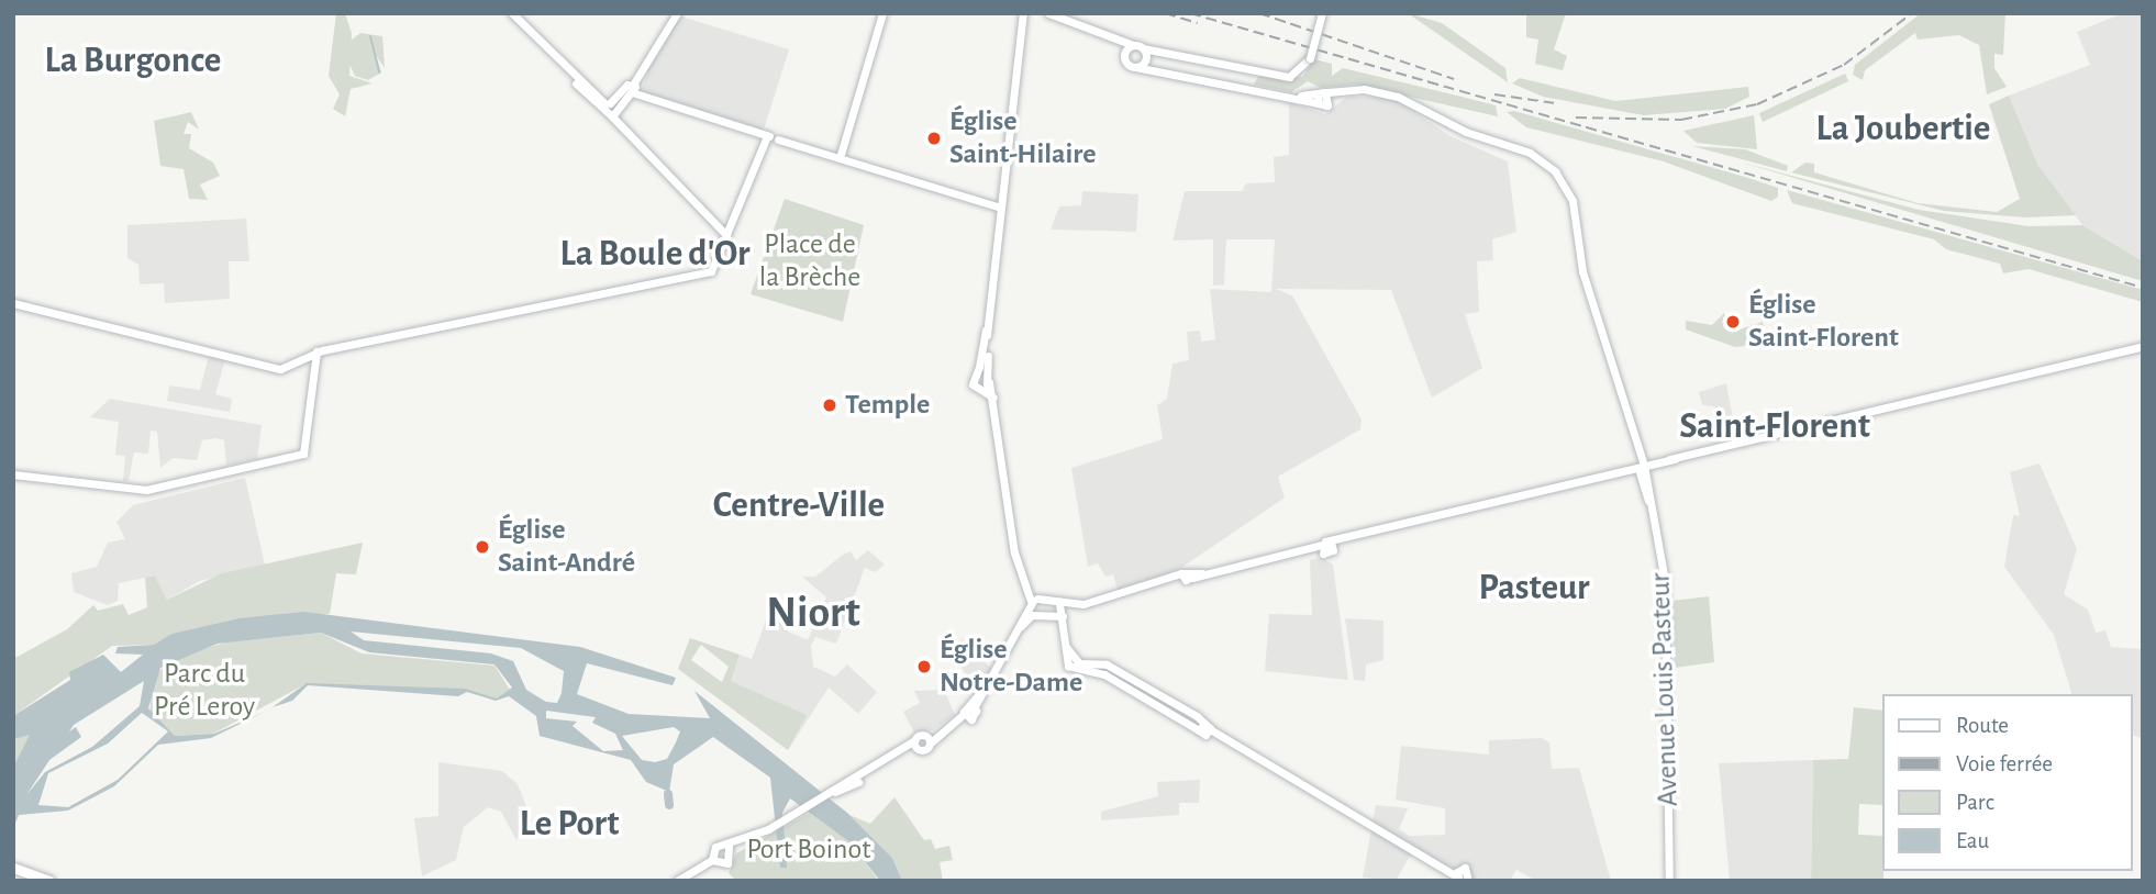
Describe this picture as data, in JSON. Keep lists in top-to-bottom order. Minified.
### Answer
{"streets":{"main road":["Avenue Louis Pasteur"]},"districts":["La Burgonce","La Joubertie","La Boule d'Or","Saint-Florent","Centre-Ville","Pasteur","Niort","Le Port"],"parks":["Place de la Brèche","Parc du Pré Leroy","Port Boinot"],"places":["Église Saint-Hilaire","Église Saint-Florent","Temple","Église Saint-André","Église Notre-Dame"],"legend":["Route","Voie ferrée","Parc","Eau"]}
